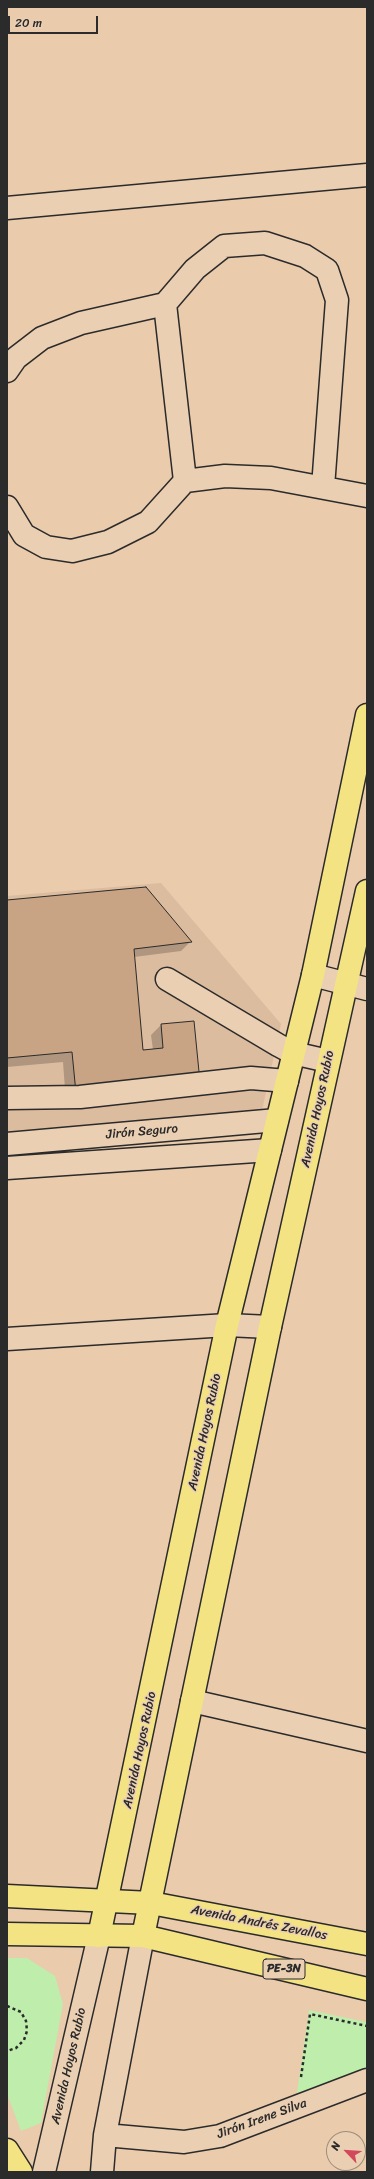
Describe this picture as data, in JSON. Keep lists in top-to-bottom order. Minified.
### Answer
{"streets":{"main road":["Avenida Hoyos Rubio","Avenida Andrés Zevallos","PE-3N"],"street":["Jirón Seguro","Jirón Irene Silva"]},"crossings":[["Avenida Hoyos Rubio","Jirón Seguro"],["Avenida Hoyos Rubio","Avenida Andrés Zevallos"],["Avenida Hoyos Rubio","PE-3N"],["Avenida Hoyos Rubio","Jirón Irene Silva"]],"scale_bar":"20 m","north":"top left"}
